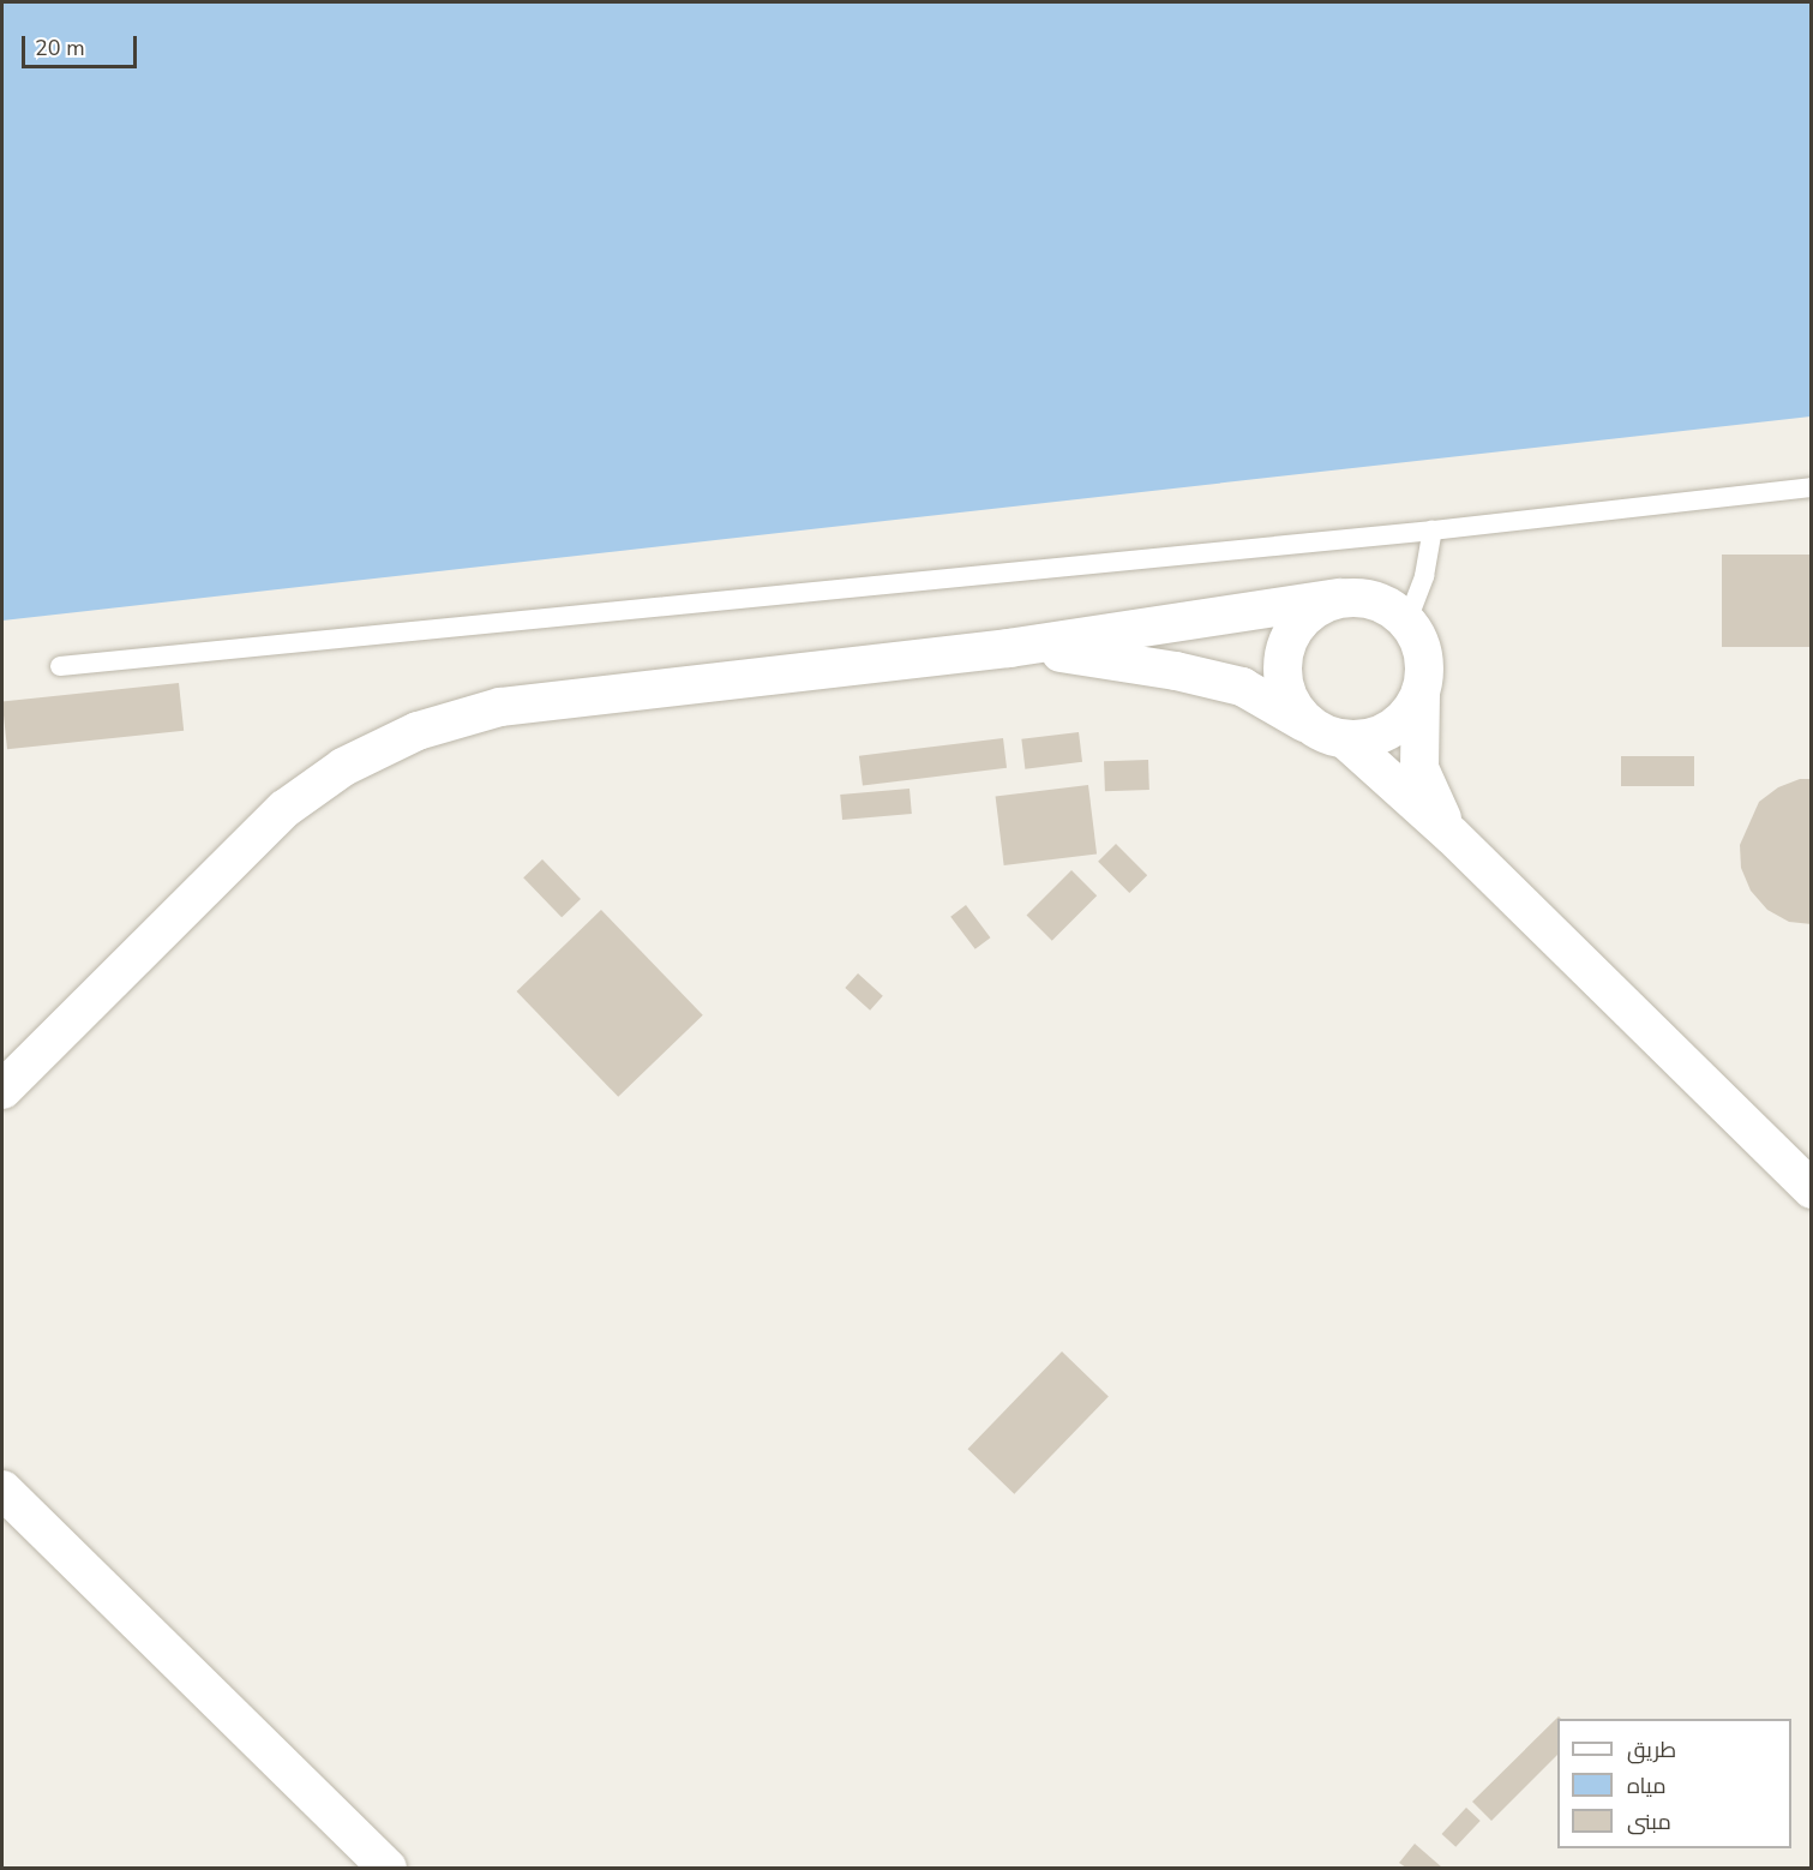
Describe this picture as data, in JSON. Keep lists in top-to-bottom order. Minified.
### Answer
{"legend":["طريق","مياه","مبنى"],"scale_bar":"20 m"}
